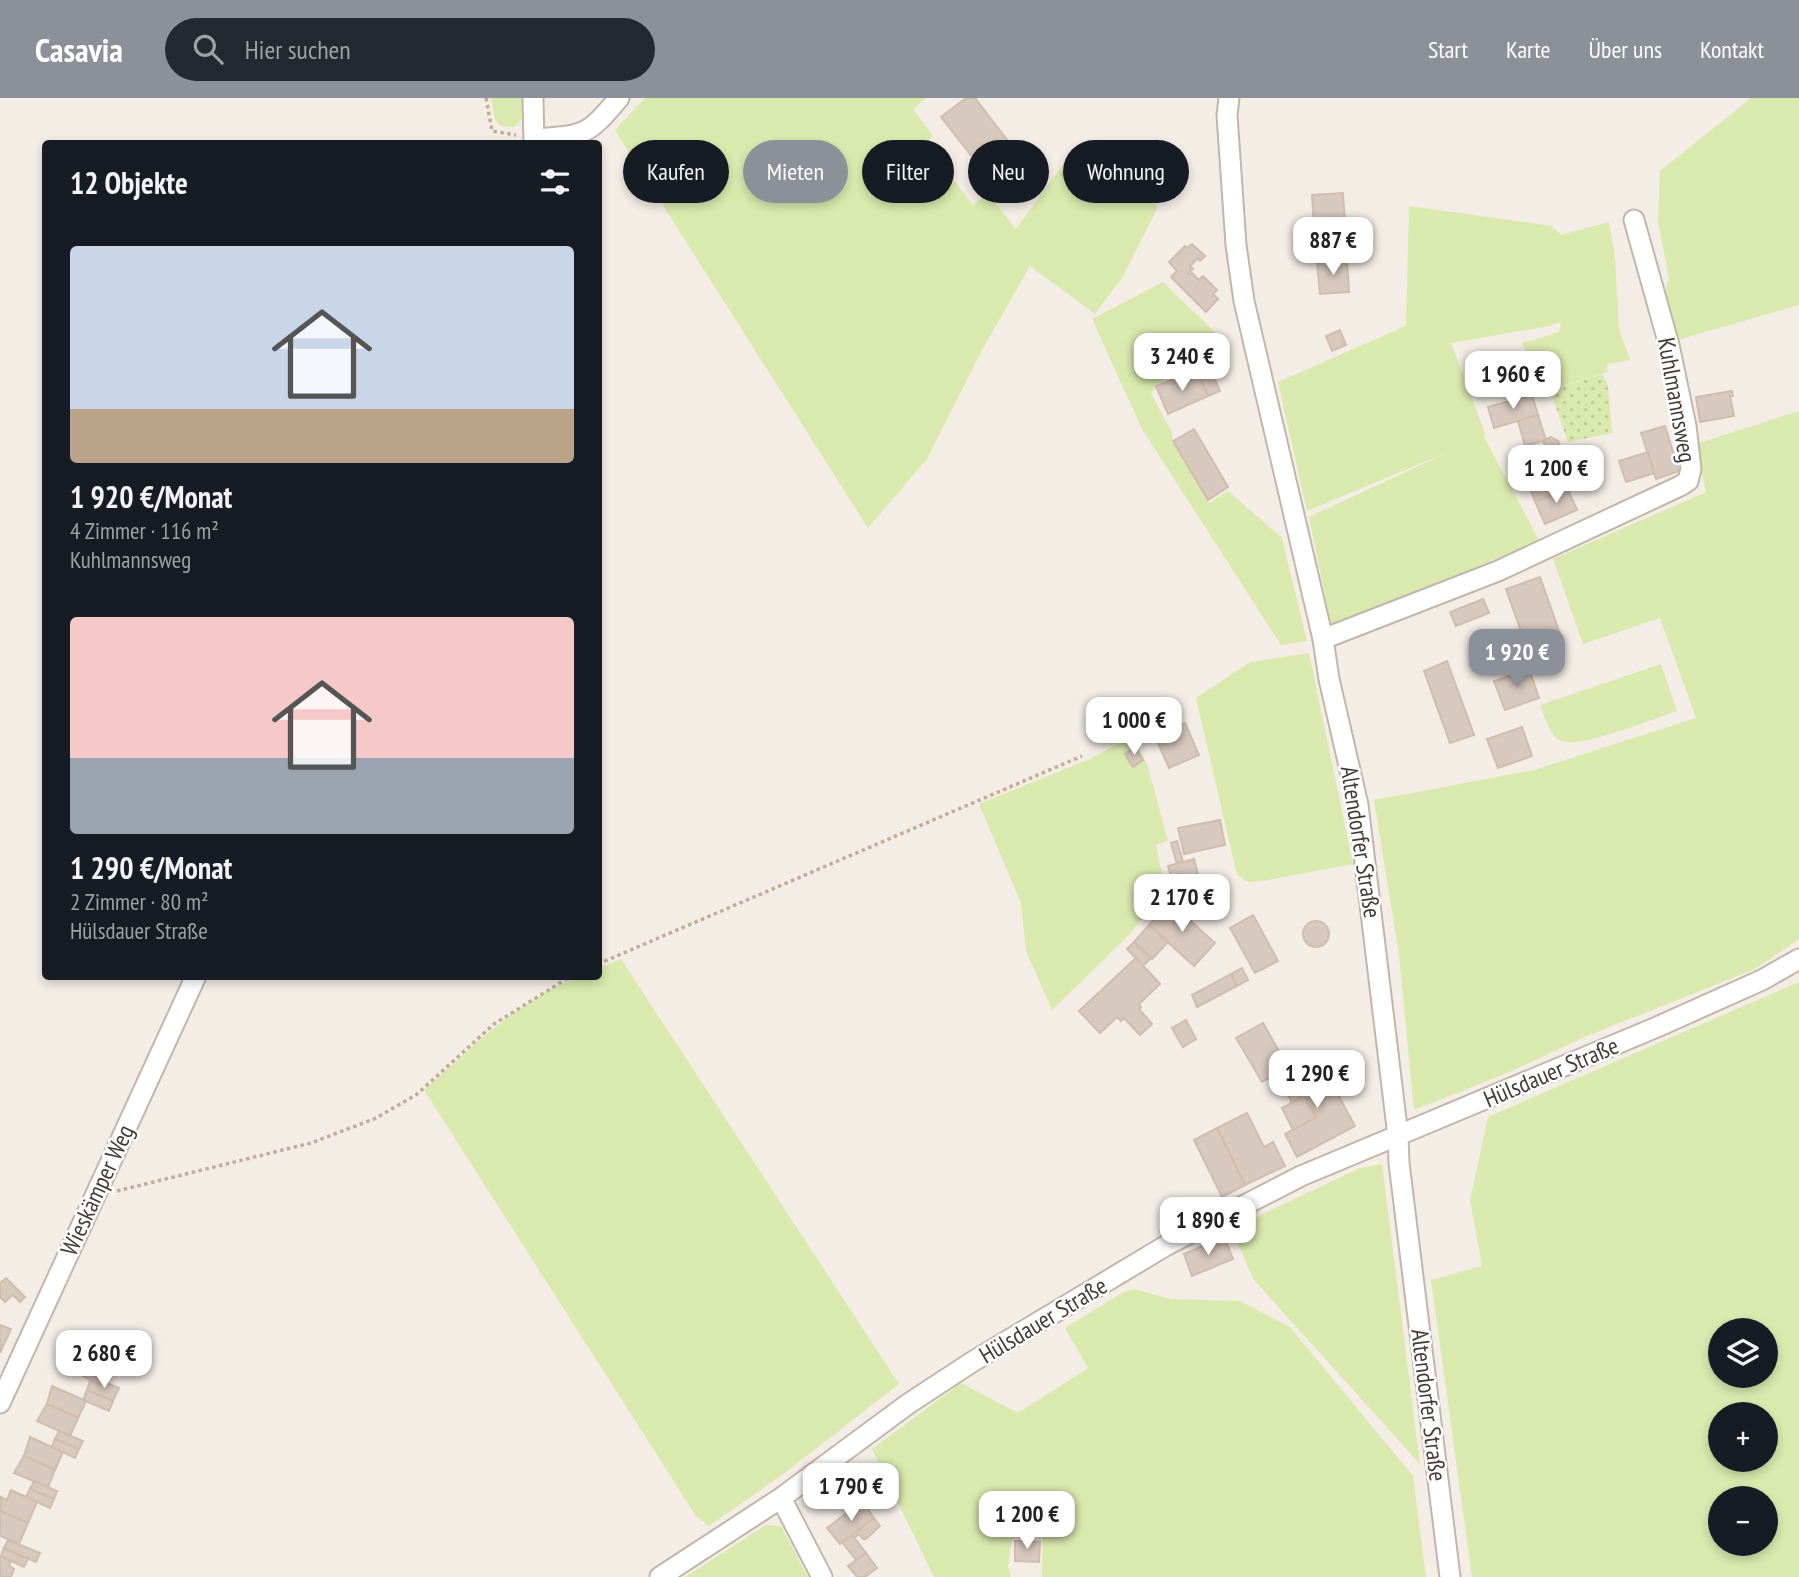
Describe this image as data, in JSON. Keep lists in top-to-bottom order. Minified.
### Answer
{"streets":{"street":["Kuhlmannsweg","Altendorfer Straße","Hülsdauer Straße","Wieskämper Weg"]},"crossings":[["Kuhlmannsweg","Altendorfer Straße"],["Altendorfer Straße","Hülsdauer Straße"]],"page":{"header":"Casavia","search":"Hier suchen","nav":["Start","Karte","Über uns","Kontakt"],"chip":["Kaufen","Mieten","Filter","Neu","Wohnung"],"heading":"12 Objekte","price":["887 €","3 240 €","1 960 €","1 200 €","1 920 €","1 000 €","2 170 €","1 290 €","1 890 €","2 680 €","1 790 €","1 200 €"],"list":[{"name":"1 920 €/Monat","note":"4 Zimmer · 116 m² · Kuhlmannsweg"},{"name":"1 290 €/Monat","note":"2 Zimmer · 80 m² · Hülsdauer Straße"}],"map_buttons":["+","−"]}}
